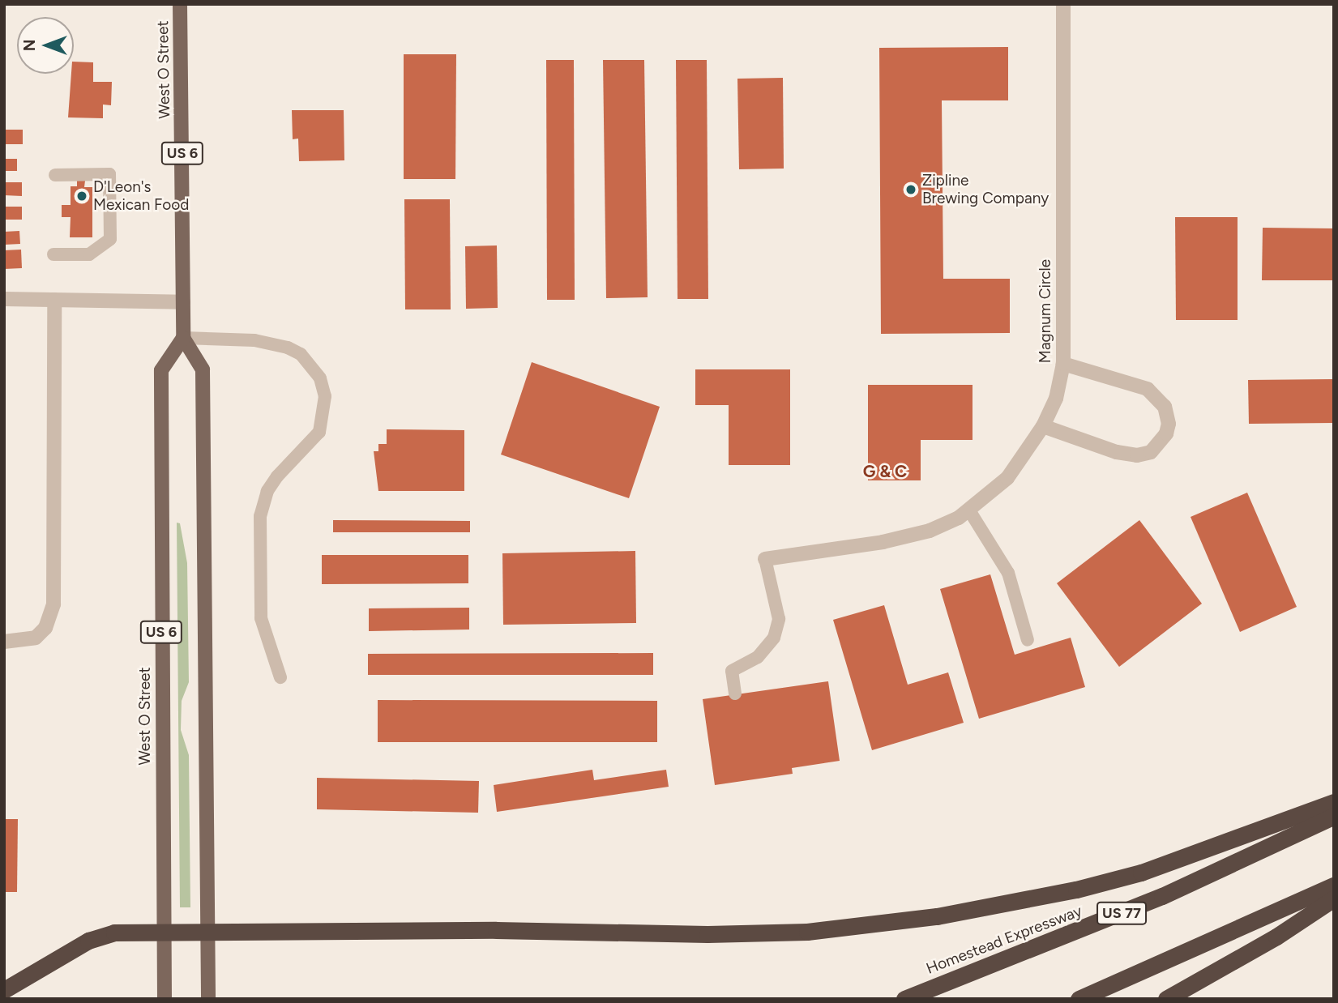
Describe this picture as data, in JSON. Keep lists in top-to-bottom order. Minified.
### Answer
{"streets":{"highway":["US 77","Homestead Expressway"],"main road":["West O Street","US 6"],"street":["Magnum Circle"]},"crossings":[["West O Street","US 6"]],"districts":["G & C"],"places":["Zipline Brewing Company","D'Leon's Mexican Food"],"north":"left"}
